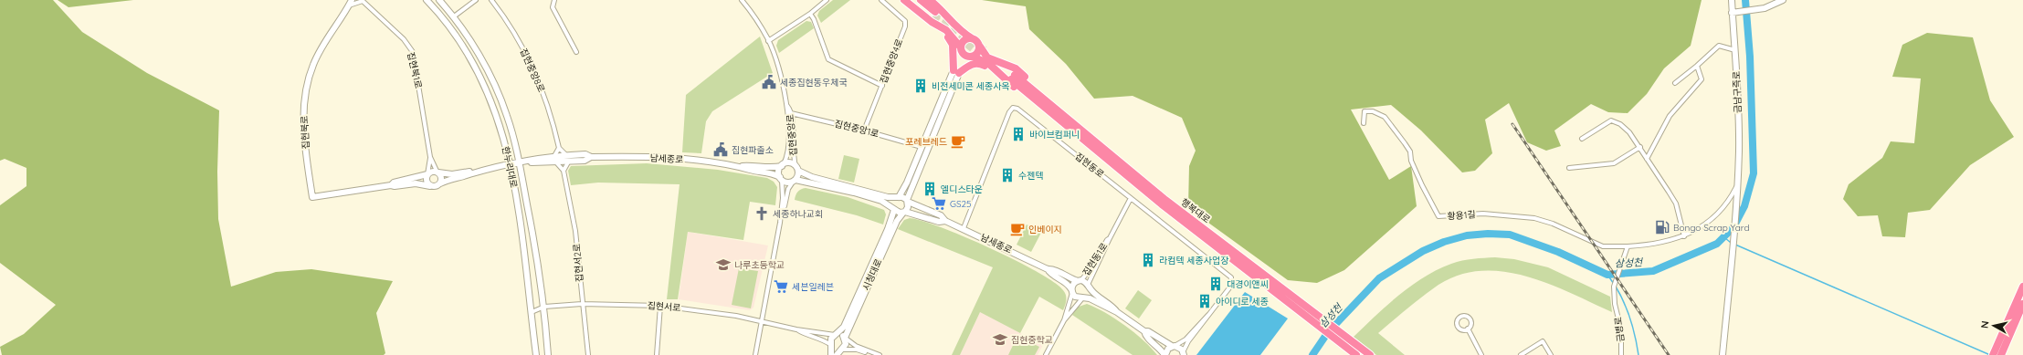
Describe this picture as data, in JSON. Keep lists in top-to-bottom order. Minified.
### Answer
{"streets":{"highway":["행복대로"],"street":["집현중앙4로","집현북1로","집현중앙8로","금남구즉로","집현중앙1로","집현북로","집현중앙로","남세종로","집현동로","한누리대로","황용1길","집현동1로","집현서2로","시청대로","집현서로","금병로"]},"crossings":[["집현중앙4로","집현중앙1로"],["집현북1로","집현북로"],["금남구즉로","황용1길"],["집현중앙1로","집현중앙로"],["집현중앙로","남세종로"],["남세종로","집현동로"],["남세종로","한누리대로"],["남세종로","집현동1로"],["남세종로","시청대로"],["집현동로","집현동1로"],["한누리대로","집현서로"],["황용1길","금병로"],["집현서2로","집현서로"],["시청대로","집현서로"]],"water":["삼성천"],"places":{"public building":["세종집현동우체국","집현파출소"],"building":["비전세미콘 세종사옥","바이브컴퍼니","수젠텍","엘디스타운","라컴텍 세종사업장","대경이앤씨","아이디로 세종"],"cafe":["포레브레드","인베이지"],"supermarket":["GS25","세븐일레븐"],"church":["세종하나교회"],"fuel station":["Bongo Scrap Yard"],"school or university":["나루초등학교","집현중학교"]},"north":"left"}
